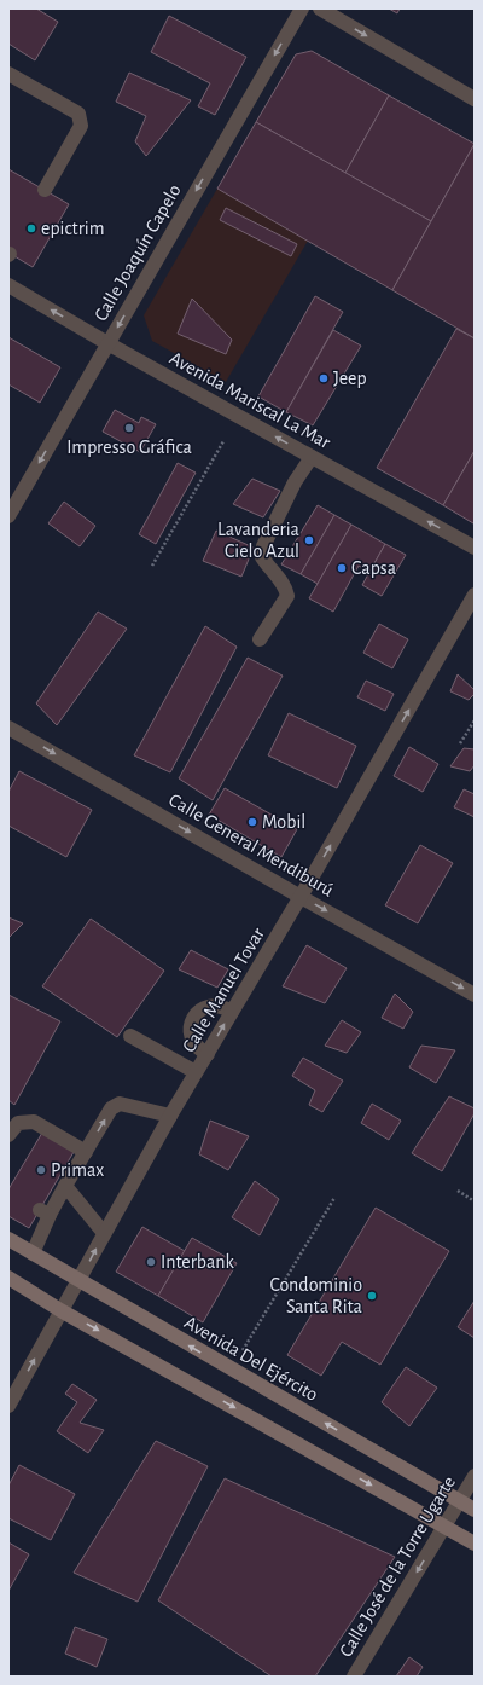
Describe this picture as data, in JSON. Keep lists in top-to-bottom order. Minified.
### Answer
{"streets":{"main road":["Avenida Del Ejército"],"street":["Calle Joaquín Capelo","Avenida Mariscal La Mar","Calle General Mendiburú","Calle Manuel Tovar","Calle José de la Torre Ugarte"]},"crossings":[["Calle Joaquín Capelo","Avenida Mariscal La Mar"],["Calle General Mendiburú","Calle Manuel Tovar"],["Calle Manuel Tovar","Avenida Del Ejército"],["Avenida Del Ejército","Calle José de la Torre Ugarte"]],"one_way":["Calle Joaquín Capelo","Avenida Mariscal La Mar","Calle General Mendiburú","Calle Manuel Tovar","Calle José de la Torre Ugarte"],"places":["epictrim","Jeep","Impresso Gráfica","Lavanderia Cielo Azul","Capsa","Mobil","Primax","Interbank","Condominio Santa Rita"]}
